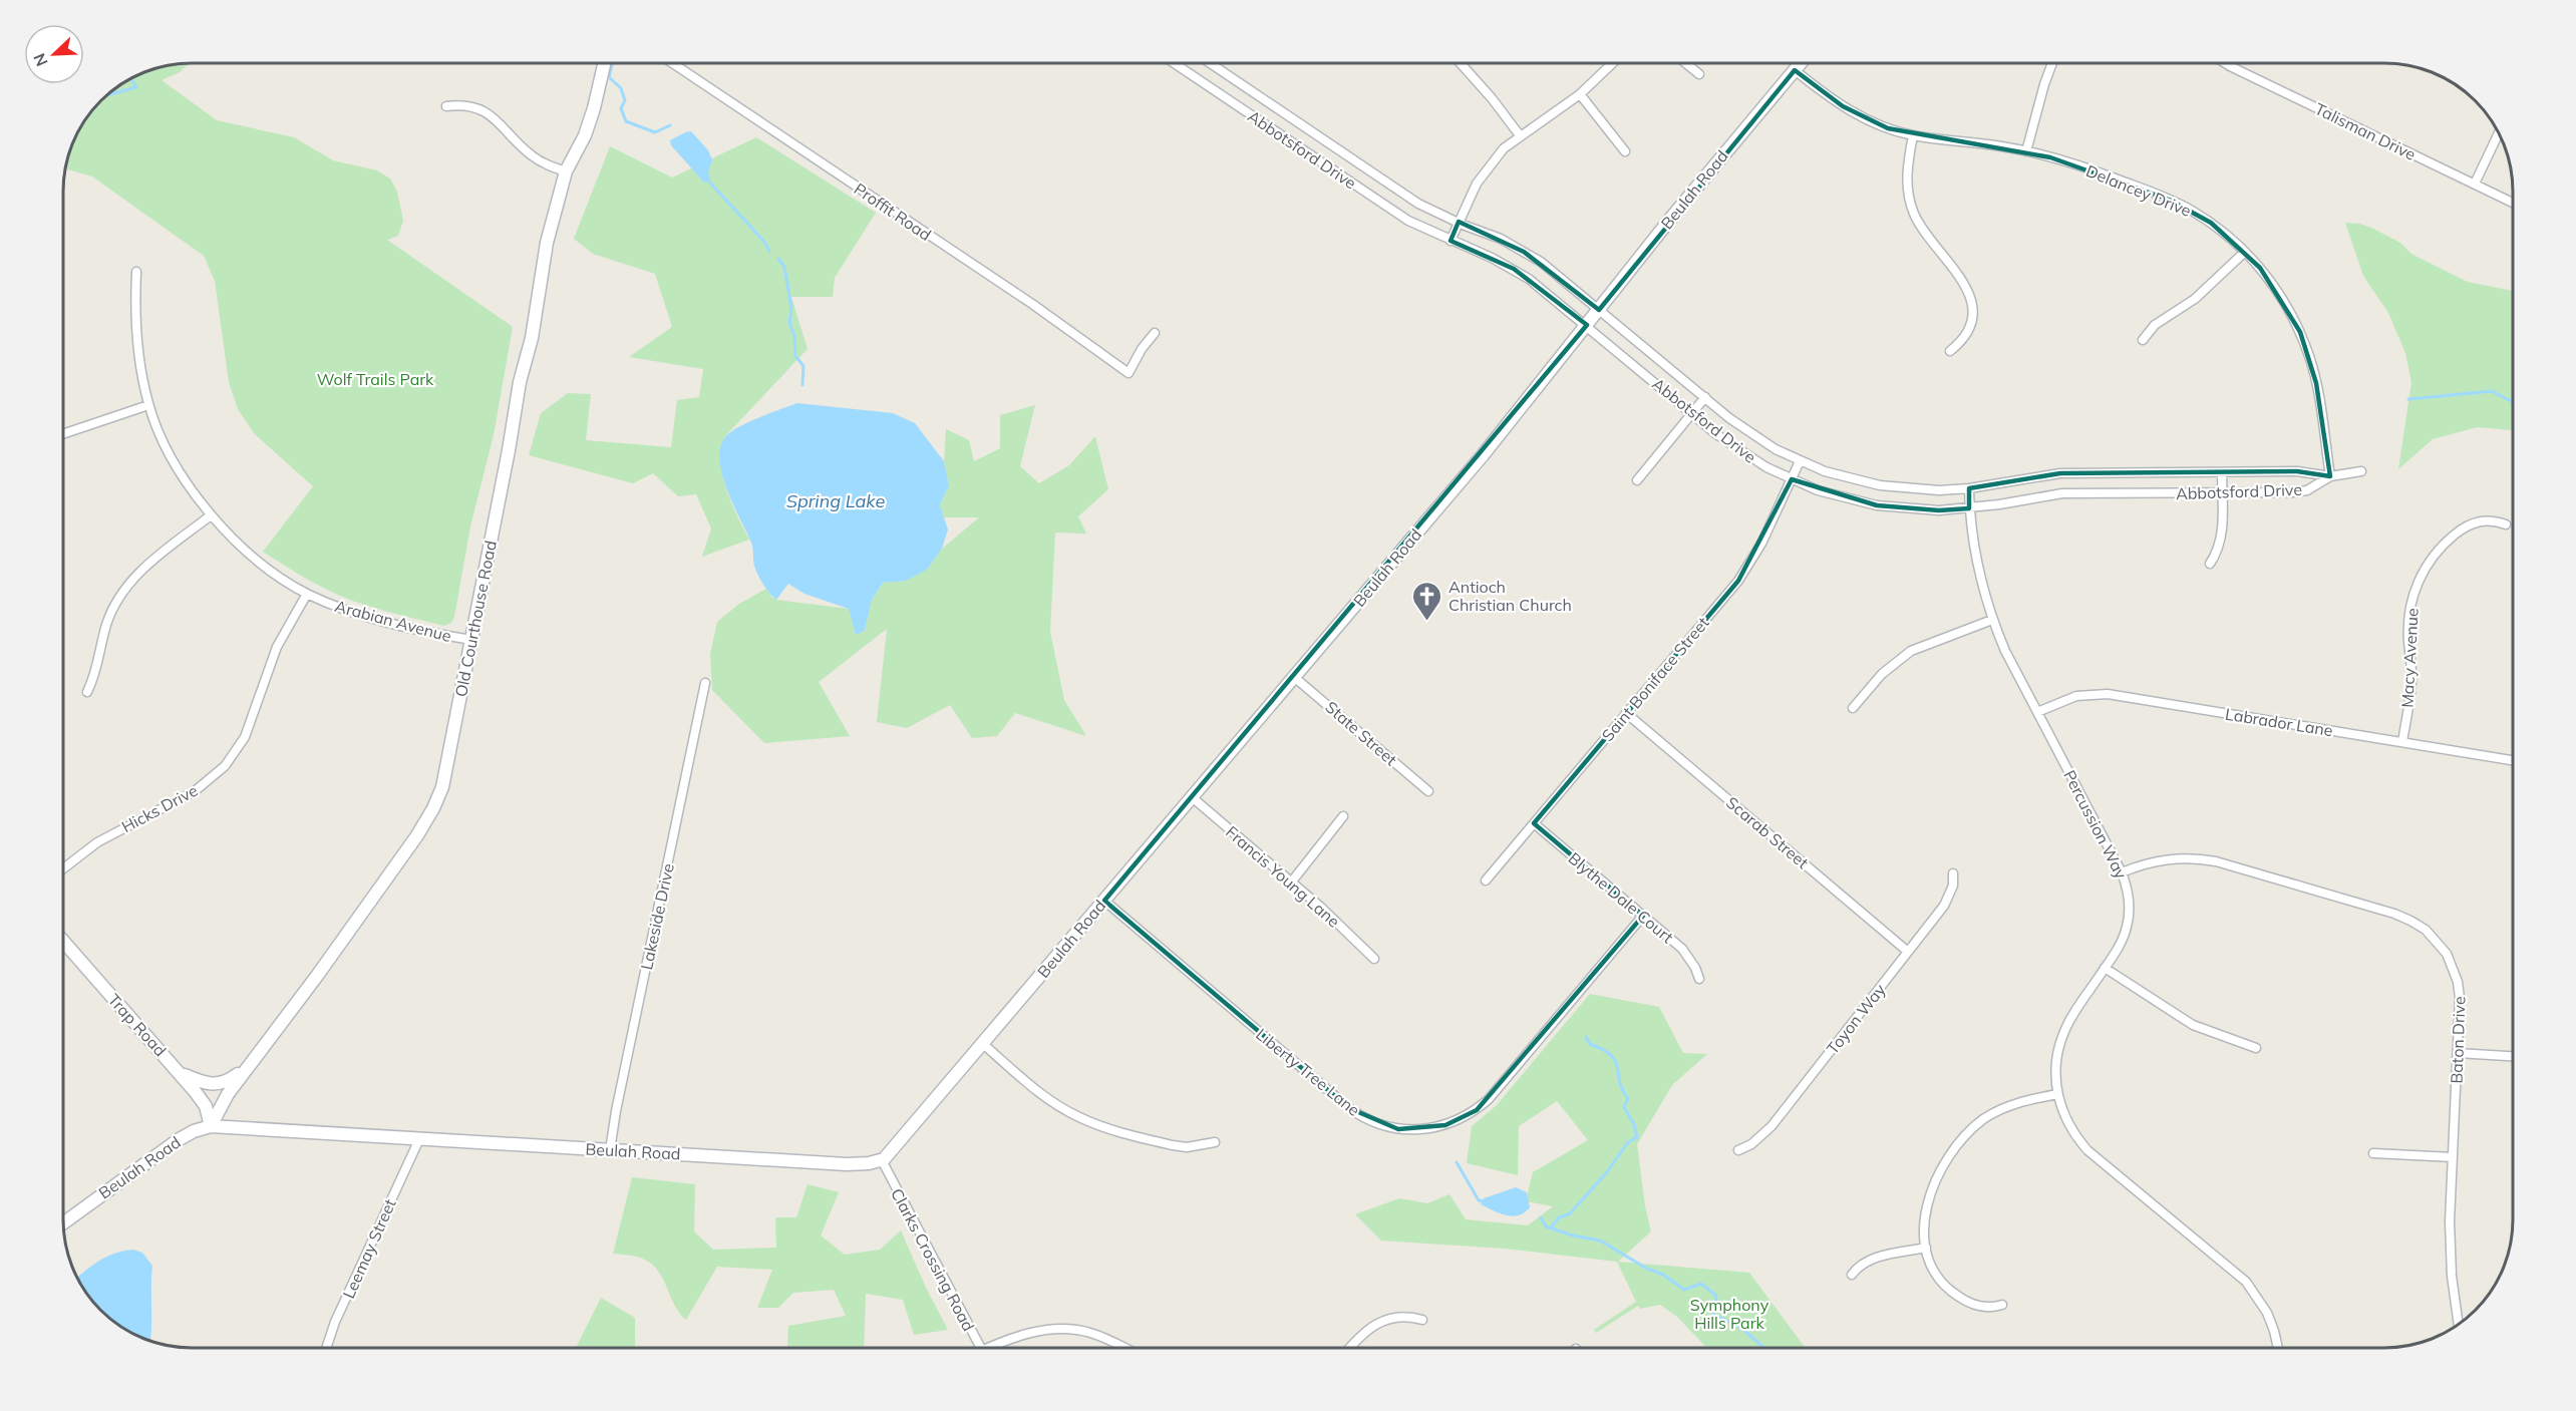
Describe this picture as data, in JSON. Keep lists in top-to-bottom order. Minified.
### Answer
{"streets":{"main road":["Beulah Road","Old Courthouse Road","Trap Road"],"street":["Talisman Drive","Abbotsford Drive","Delancey Drive","Proffit Road","Arabian Avenue","Macy Avenue","Saint Boniface Street","Labrador Lane","State Street","Hicks Drive","Percussion Way","Scarab Street","Francis Young Lane","Blythe Dale Court","Lakeside Drive","Toyon Way","Baton Drive","Liberty Tree Lane","Leemay Street","Clarks Crossing Road"]},"crossings":[["Abbotsford Drive","Beulah Road"],["Abbotsford Drive","Delancey Drive"],["Abbotsford Drive","Saint Boniface Street"],["Abbotsford Drive","Percussion Way"],["Beulah Road","Delancey Drive"],["Beulah Road","Old Courthouse Road"],["Beulah Road","State Street"],["Beulah Road","Francis Young Lane"],["Beulah Road","Lakeside Drive"],["Beulah Road","Trap Road"],["Beulah Road","Liberty Tree Lane"],["Beulah Road","Leemay Street"],["Beulah Road","Clarks Crossing Road"],["Old Courthouse Road","Arabian Avenue"],["Old Courthouse Road","Trap Road"],["Arabian Avenue","Hicks Drive"],["Macy Avenue","Labrador Lane"],["Saint Boniface Street","Scarab Street"],["Saint Boniface Street","Blythe Dale Court"],["Labrador Lane","Percussion Way"],["Percussion Way","Baton Drive"],["Scarab Street","Toyon Way"],["Blythe Dale Court","Liberty Tree Lane"]],"water":["Spring Lake"],"parks":["Wolf Trails Park","Symphony Hills Park"],"places":{"church":["Antioch Christian Church"]},"north":"bottom left"}
